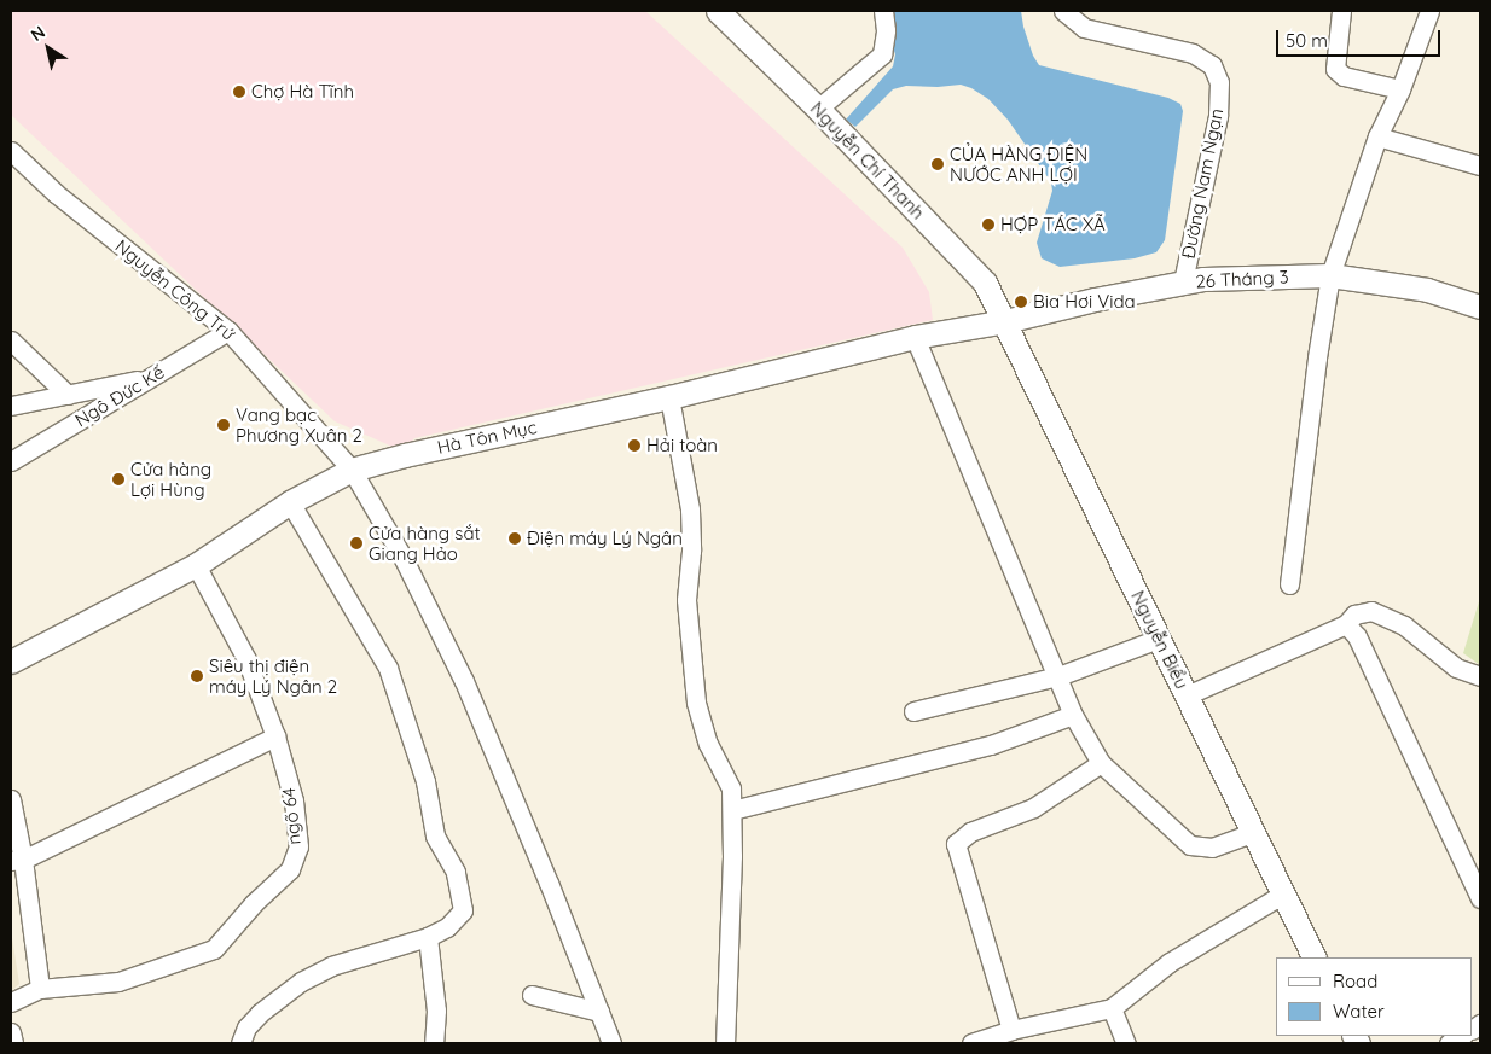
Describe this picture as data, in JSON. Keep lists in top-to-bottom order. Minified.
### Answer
{"streets":{"street":["Nguyễn Chí Thanh","Đường Nam Ngạn","26 Tháng 3","Nguyễn Công Trứ","Ngô Đức Kế","Hà Tôn Mục","Nguyễn Biểu","ngõ 64"]},"crossings":[["Nguyễn Chí Thanh","26 Tháng 3"],["Nguyễn Chí Thanh","Hà Tôn Mục"],["Nguyễn Chí Thanh","Nguyễn Biểu"],["Đường Nam Ngạn","26 Tháng 3"],["26 Tháng 3","Hà Tôn Mục"],["26 Tháng 3","Nguyễn Biểu"],["Nguyễn Công Trứ","Ngô Đức Kế"],["Nguyễn Công Trứ","Hà Tôn Mục"],["Hà Tôn Mục","Nguyễn Biểu"],["Hà Tôn Mục","ngõ 64"]],"places":["Chợ Hà Tĩnh","CỦA HÀNG ĐIỆN NƯỚC ANH LỢI","HỢP TÁC XÃ","Bia Hơi Vida","Vang bạc Phương Xuân 2","Hải toàn","Cửa hàng Lợi Hùng","Điện máy Lý Ngân","Cửa hàng sắt Giang Hảo","Siêu thị điện máy Lý Ngân 2"],"legend":["Road","Water"],"scale_bar":"50 m","north":"top left"}
